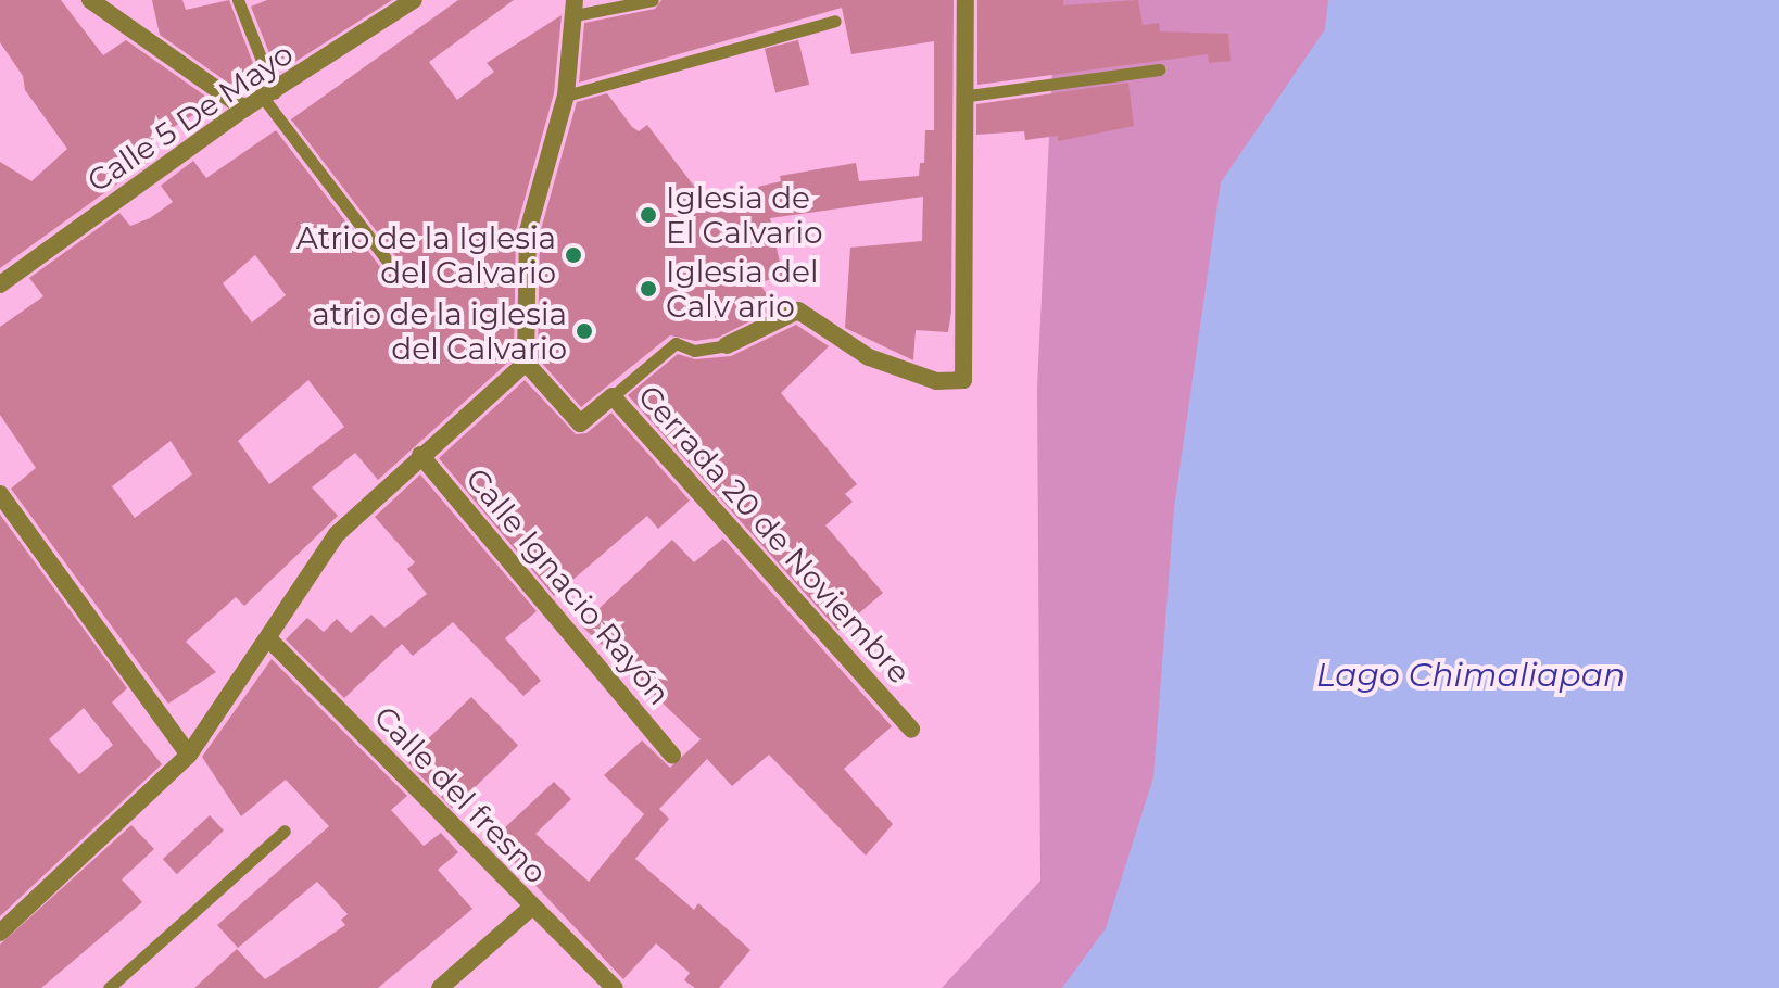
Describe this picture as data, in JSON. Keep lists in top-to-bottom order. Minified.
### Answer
{"streets":{"street":["Calle 5 De Mayo","Cerrada 20 de Noviembre","Calle Ignacio Rayón","Calle del fresno"]},"water":["Lago Chimaliapan"],"places":["Iglesia de El Calvario","Atrio de la Iglesia del Calvario","Iglesia del Calv ario","atrio de la iglesia del Calvario"]}
